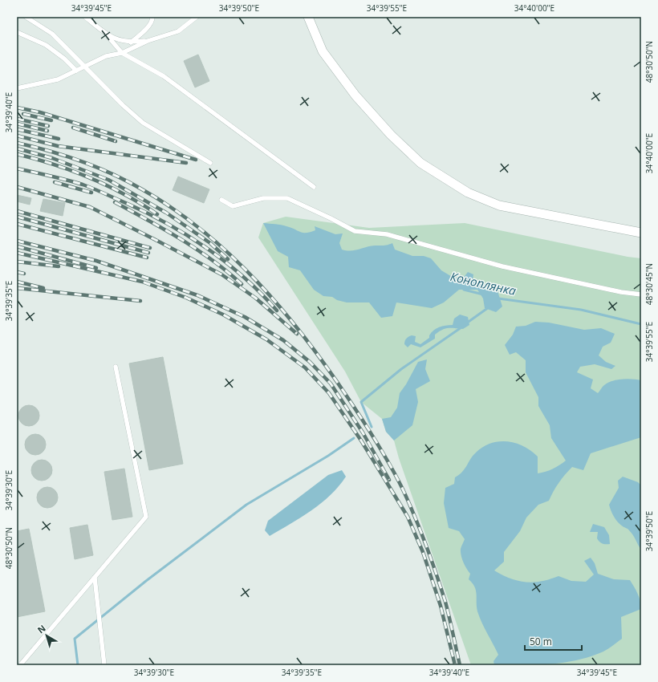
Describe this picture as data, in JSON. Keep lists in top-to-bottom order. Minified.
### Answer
{"water":["Коноплянка"],"scale_bar":"50 m","north":"top left","coordinates":["34°39'45\"E","34°39'50\"E","34°39'55\"E","34°40'00\"E","48°30'50\"N","34°39'40\"E","48°30'45\"N","34°39'35\"E","34°39'30\"E"]}
